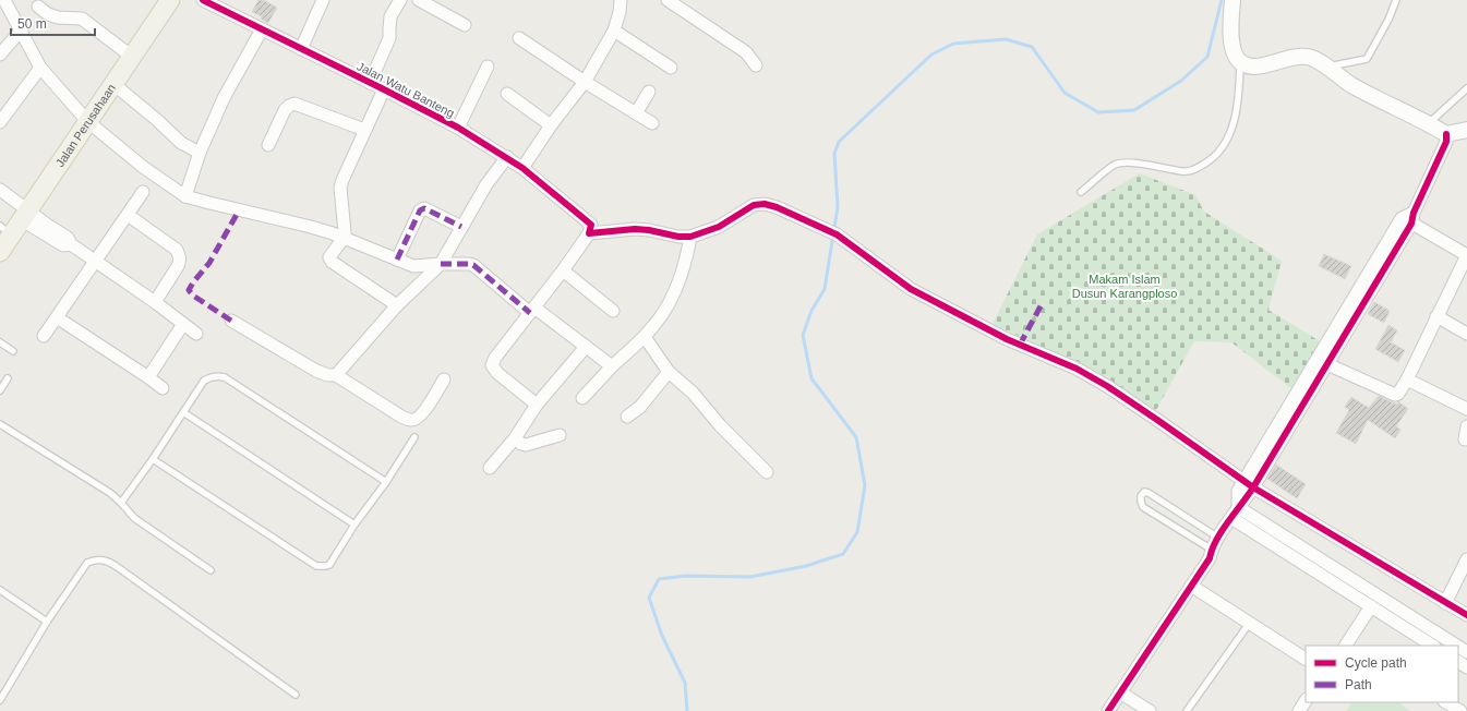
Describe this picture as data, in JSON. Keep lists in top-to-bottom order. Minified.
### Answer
{"streets":{"main road":["Jalan Perusahaan"],"street":["Jalan Watu Banteng"]},"parks":["Makam Islam Dusun Karangploso"],"legend":["Cycle path","Path"],"scale_bar":"50 m"}
